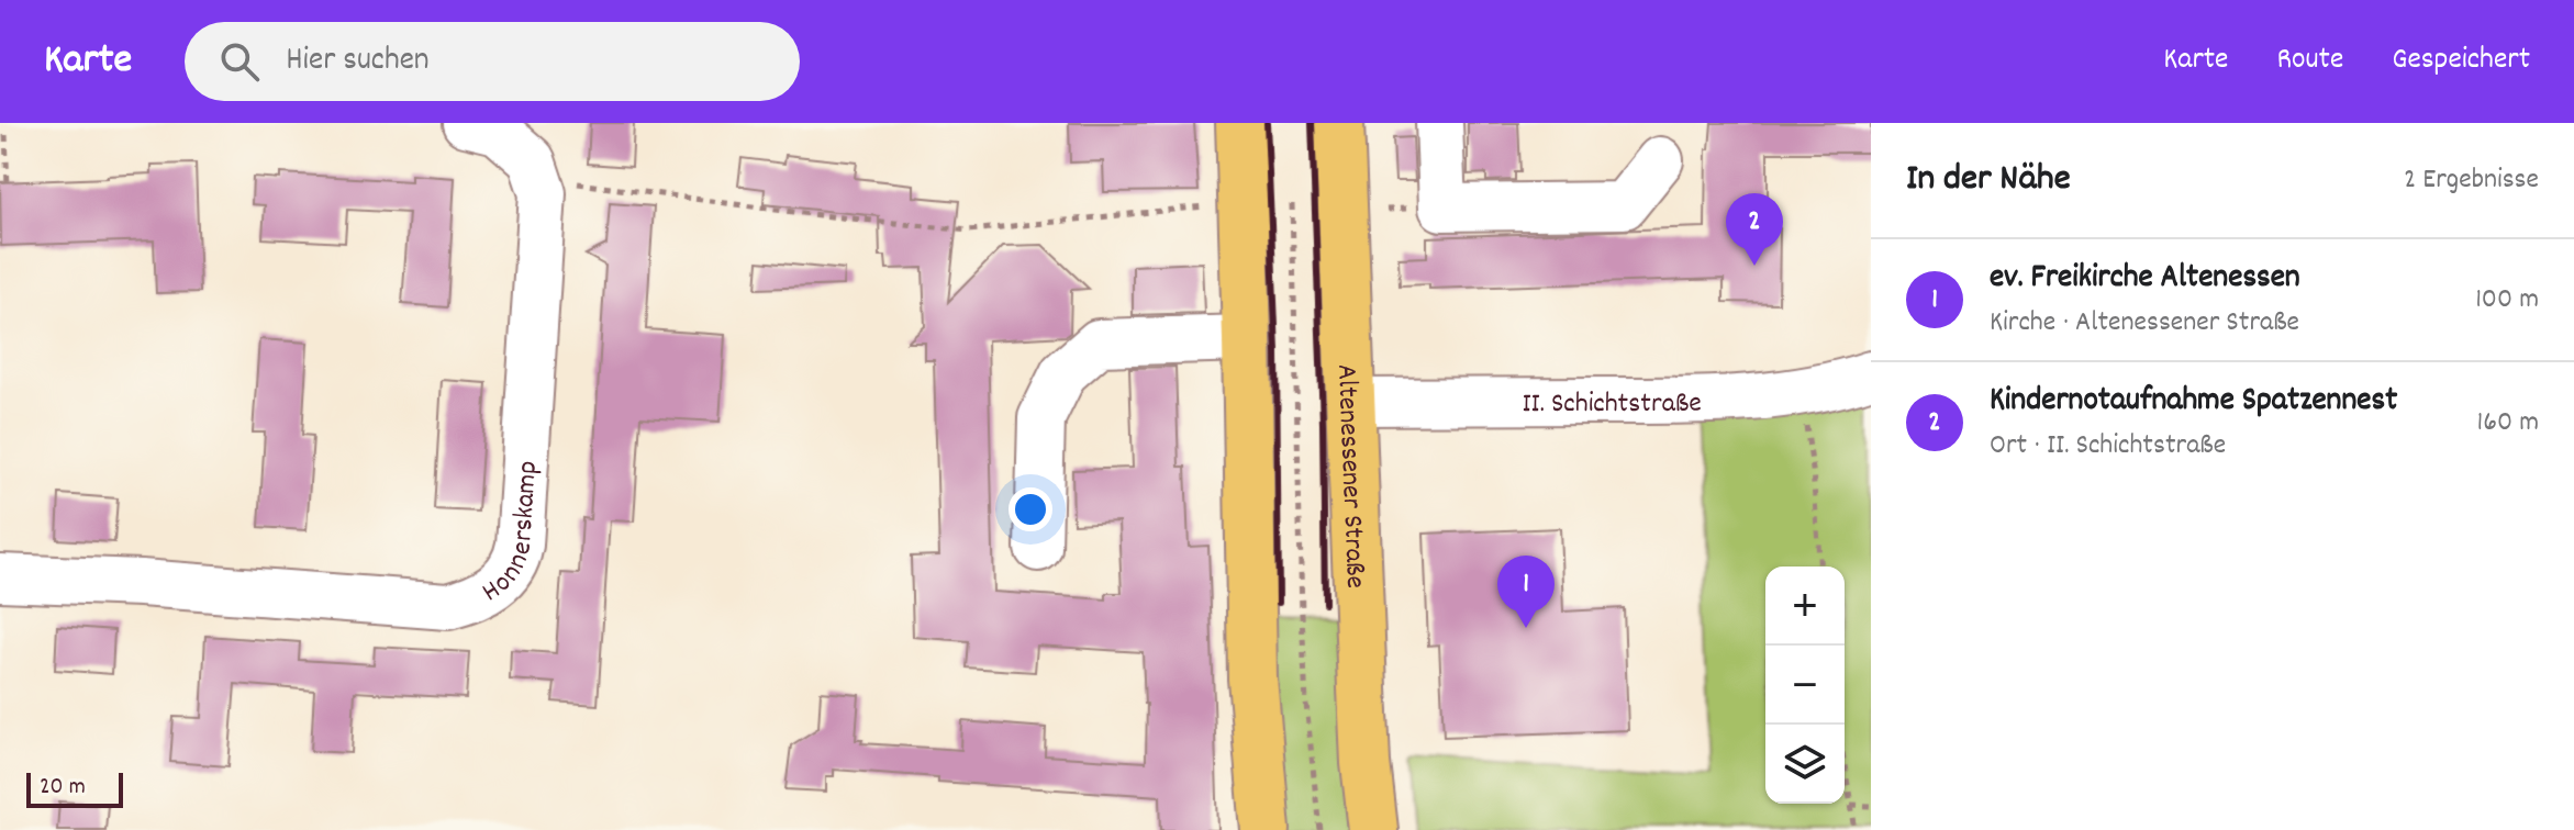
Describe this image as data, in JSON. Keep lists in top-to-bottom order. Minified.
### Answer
{"streets":{"main road":["Altenessener Straße"],"street":["II. Schichtstraße","Honnerskamp"]},"crossings":[["II. Schichtstraße","Altenessener Straße"]],"scale_bar":"20 m","page":{"header":"Karte","search":"Hier suchen","nav":["Karte","Route","Gespeichert"],"heading":["In der Nähe","2 Ergebnisse"],"pins":["2","1"],"list":[{"mark":"1","name":"ev. Freikirche Altenessen","note":"Kirche · Altenessener Straße","value":"100 m"},{"mark":"2","name":"Kindernotaufnahme Spatzennest","note":"Ort · II. Schichtstraße","value":"160 m"}],"map_buttons":["+","−"],"scale":"20 m"}}
